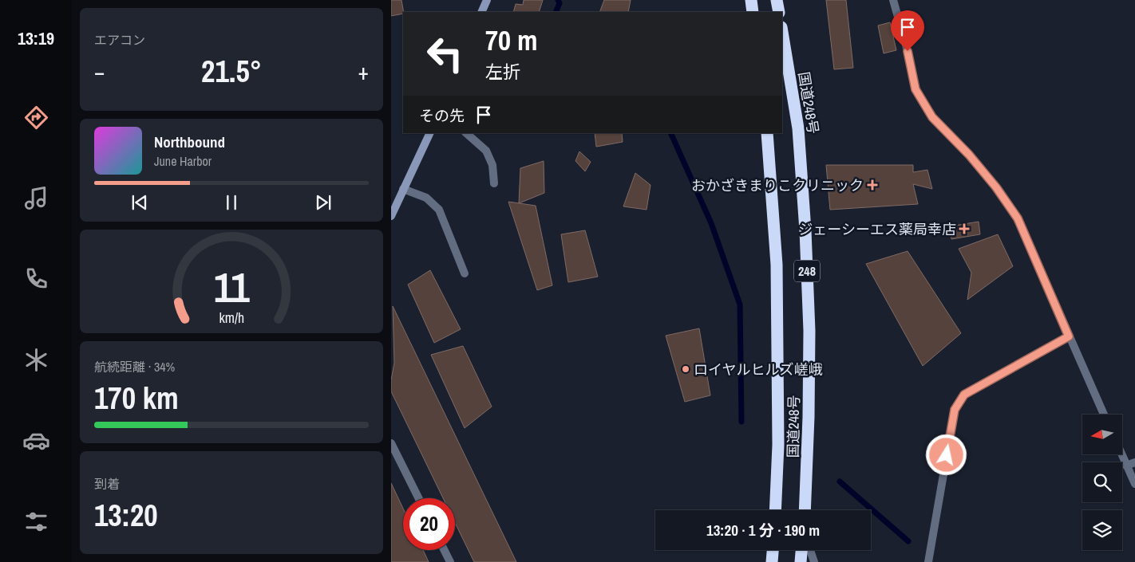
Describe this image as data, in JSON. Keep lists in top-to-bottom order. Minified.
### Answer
{"streets":{"highway":["国道248号","248"]},"places":{"health":["おかざきまりこクリニック","ジェーシーエス薬局幸店"],"other":["ロイヤルヒルズ嵯峨"]},"north":"left","page":{"tabs":"13:19","tile":["エアコン",["航続距離 · 34%","170 km"],["到着","13:20"]],"turn":["70 m","左折"],"heat":["−","21.5°","+"],"then":"その先","song":["Northbound","June Harbor"],"limit":"20","trip":"13:20 · 1 分 · 190 m","gauge":["11","km/h"]}}
